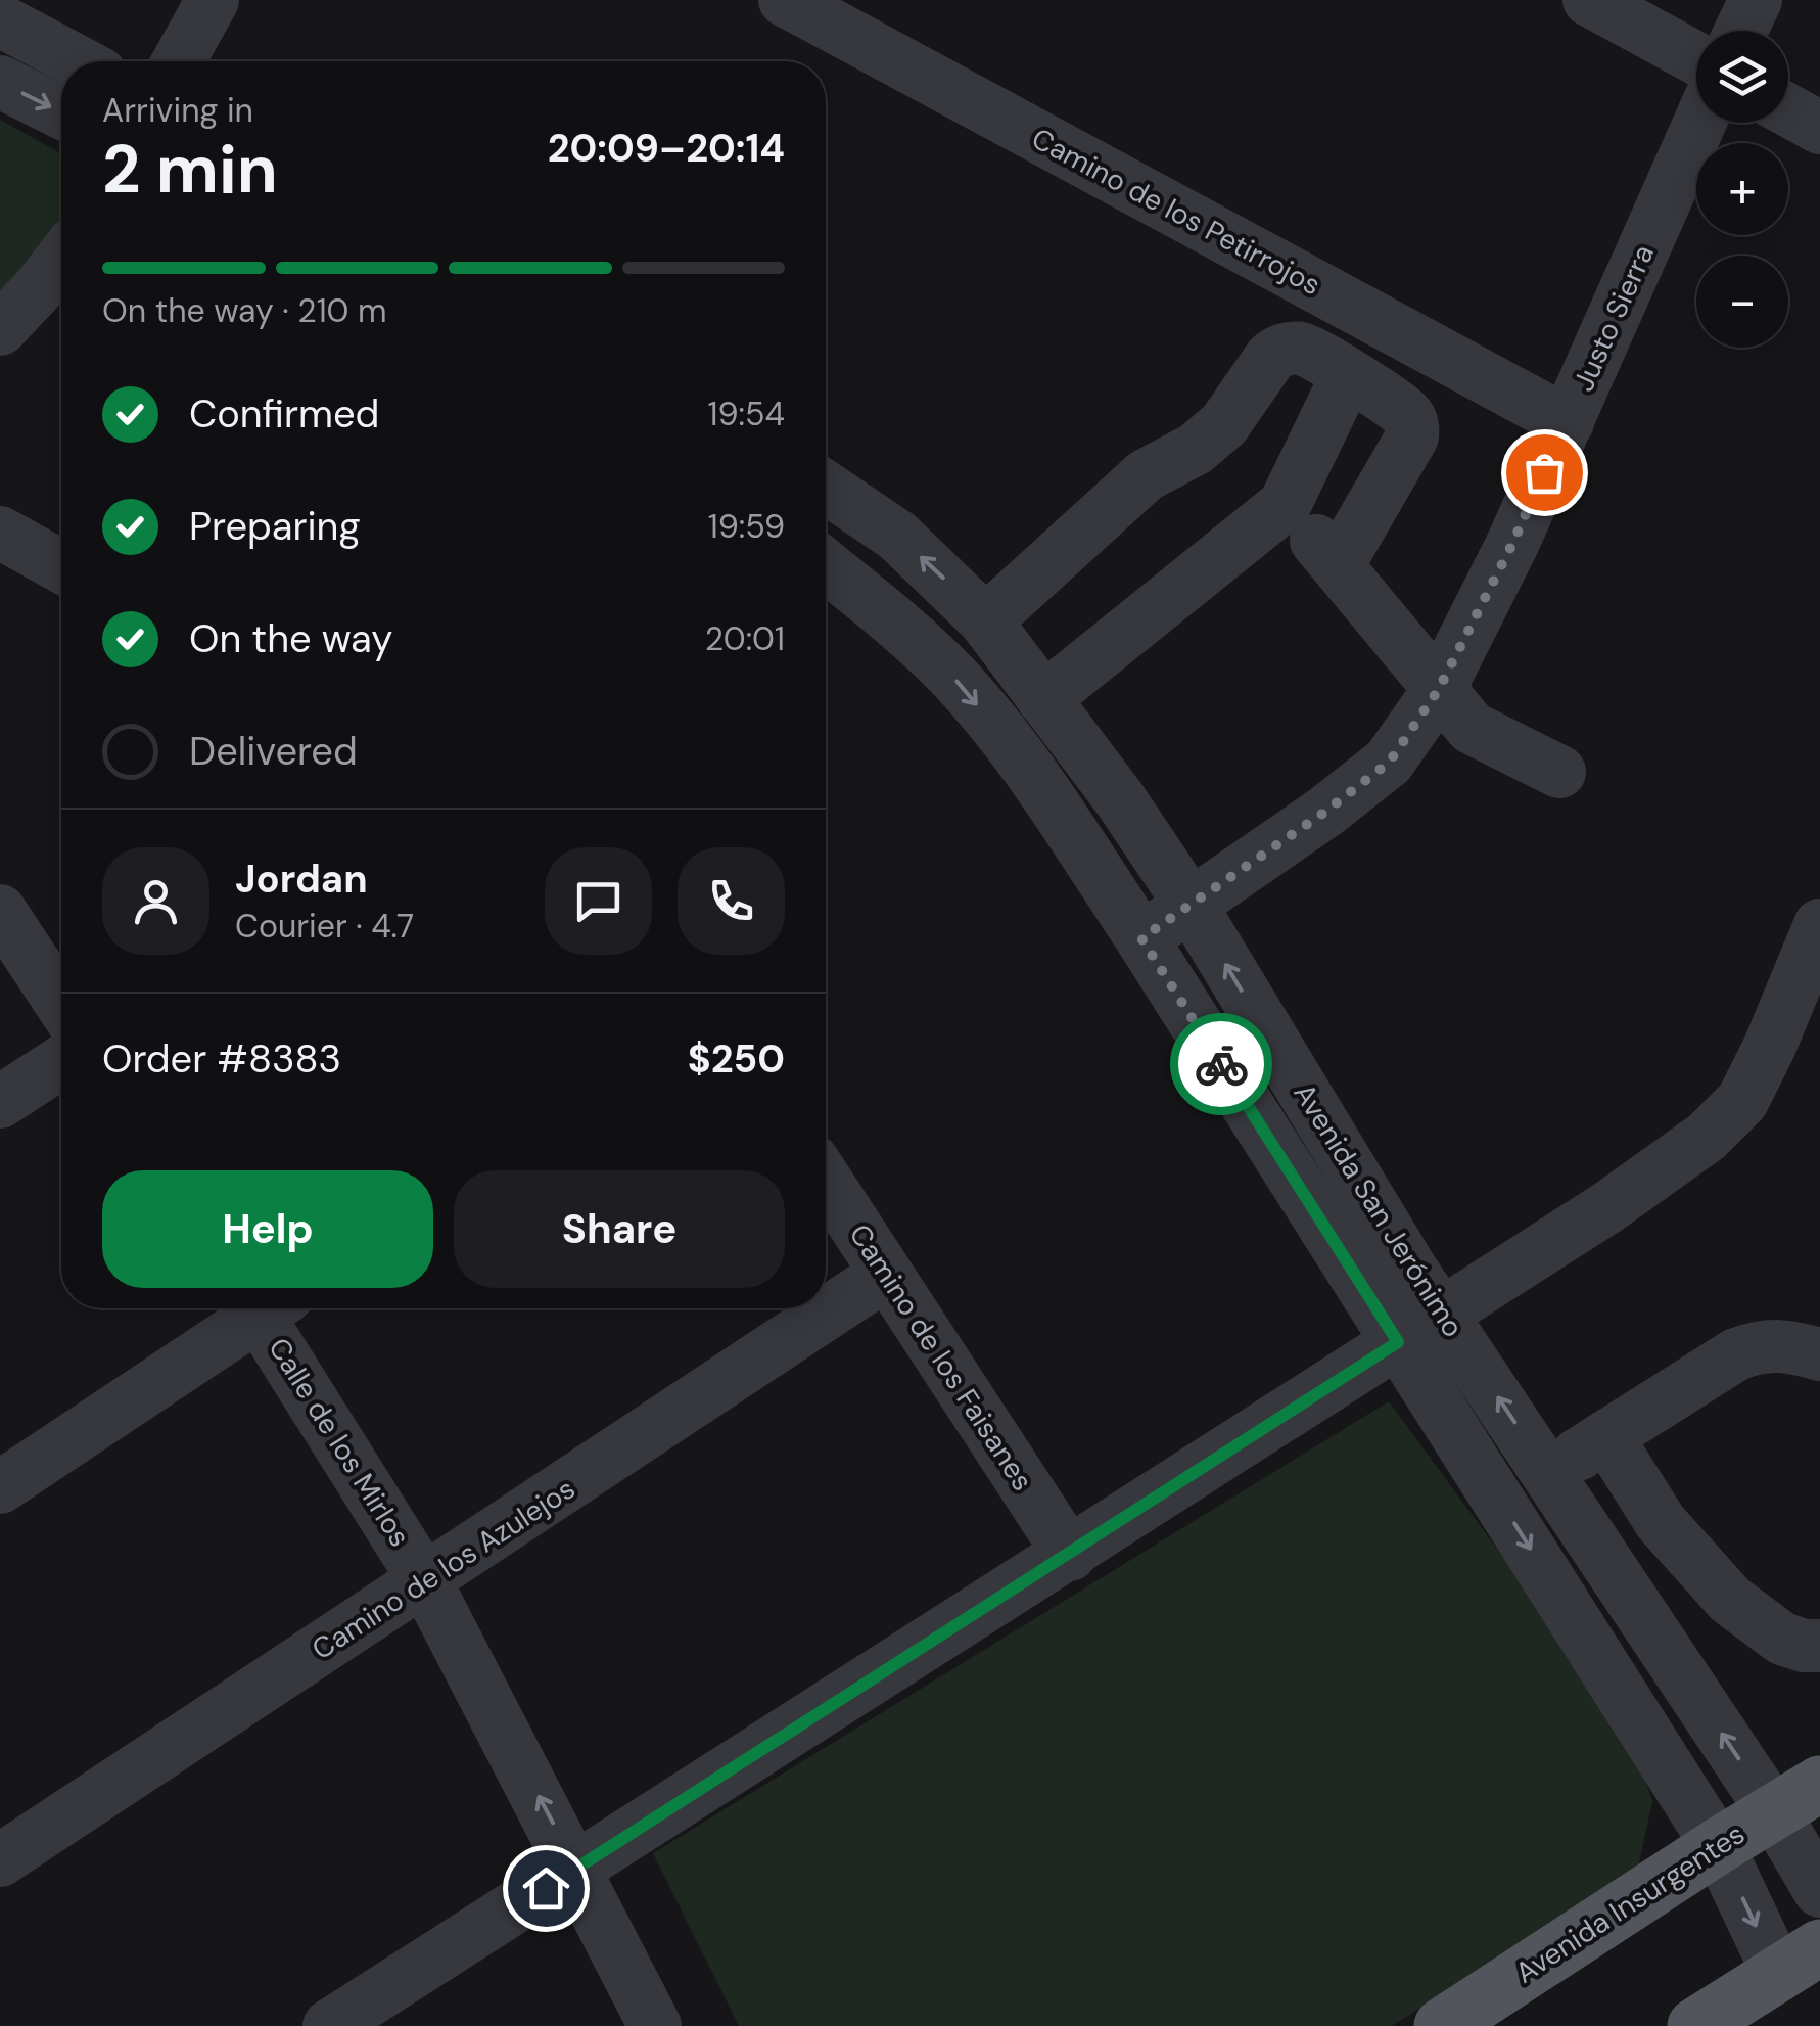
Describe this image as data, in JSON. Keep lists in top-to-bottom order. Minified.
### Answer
{"streets":{"main road":["Avenida Insurgentes"],"street":["Camino de los Petirrojos","Justo Sierra","Avenida San Jerónimo","Camino de los Faisanes","Calle de los Mirlos","Camino de los Azulejos"]},"crossings":[["Camino de los Petirrojos","Justo Sierra"],["Justo Sierra","Avenida San Jerónimo"],["Avenida San Jerónimo","Avenida Insurgentes"],["Camino de los Faisanes","Camino de los Azulejos"],["Calle de los Mirlos","Camino de los Azulejos"]],"one_way":["Calle de los Mirlos"],"page":{"map_buttons":["+","−"],"heading":["2 min","Arriving in","20:09–20:14"],"panel":["Jordan","Courier · 4.7","Order #8383","$250"],"bar":"On the way · 210 m","list":[["Confirmed","19:54"],["Preparing","19:59"],["On the way","20:01"],"Delivered"],"buttons":["Help","Share"]}}
